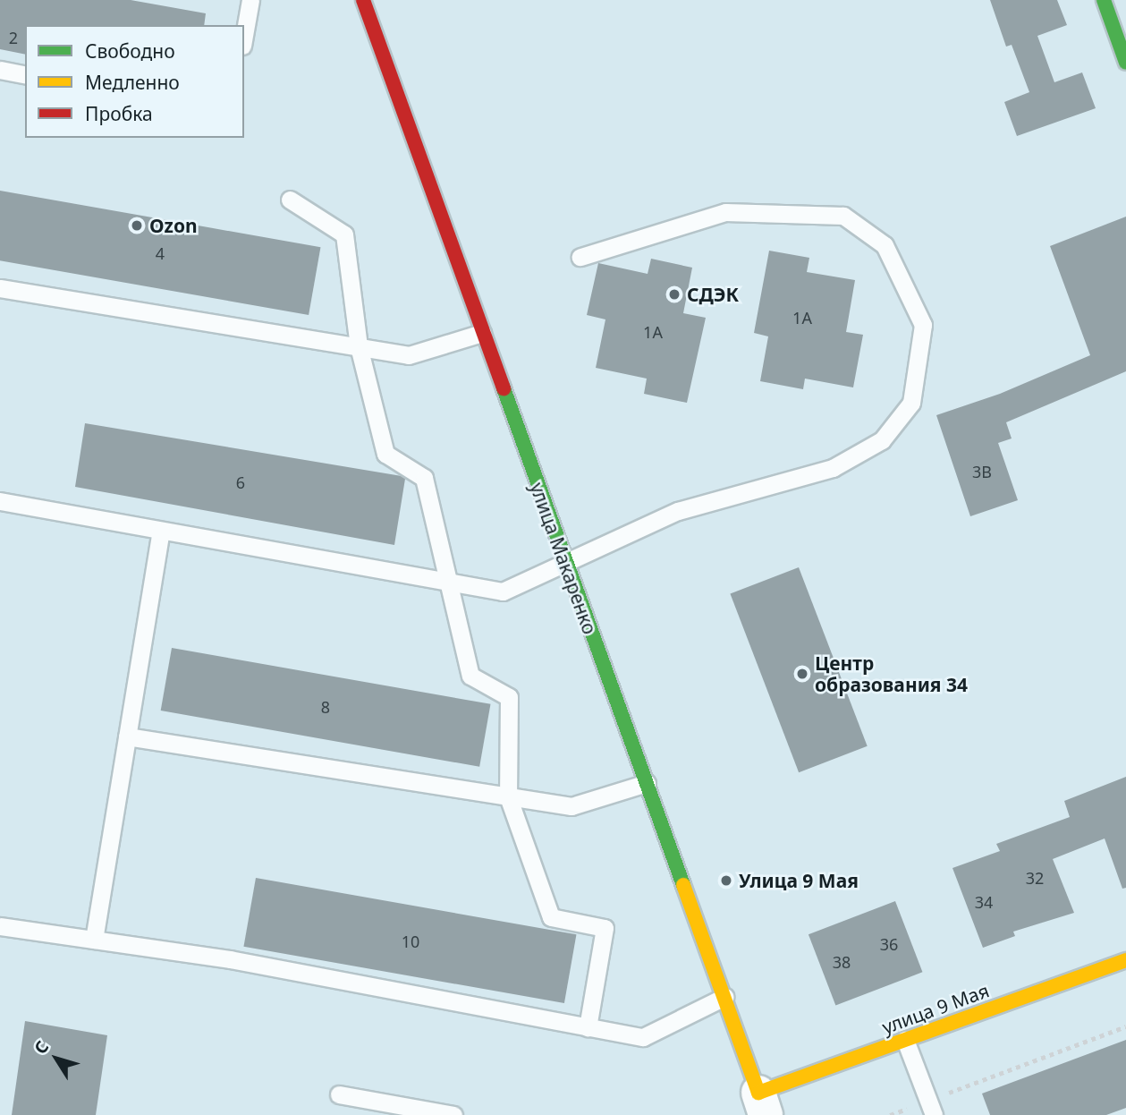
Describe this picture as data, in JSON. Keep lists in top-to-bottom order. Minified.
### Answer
{"streets":{"main road":["улица Макаренко","улица 9 Мая"]},"crossings":[["улица Макаренко","улица 9 Мая"]],"places":["Ozon","СДЭК","Центр образования 34","Улица 9 Мая"],"house_numbers":["2","4","1А","1А","3В","6","8","32","34","10","36","38"],"legend":["Свободно","Медленно","Пробка"],"north":"top left"}
